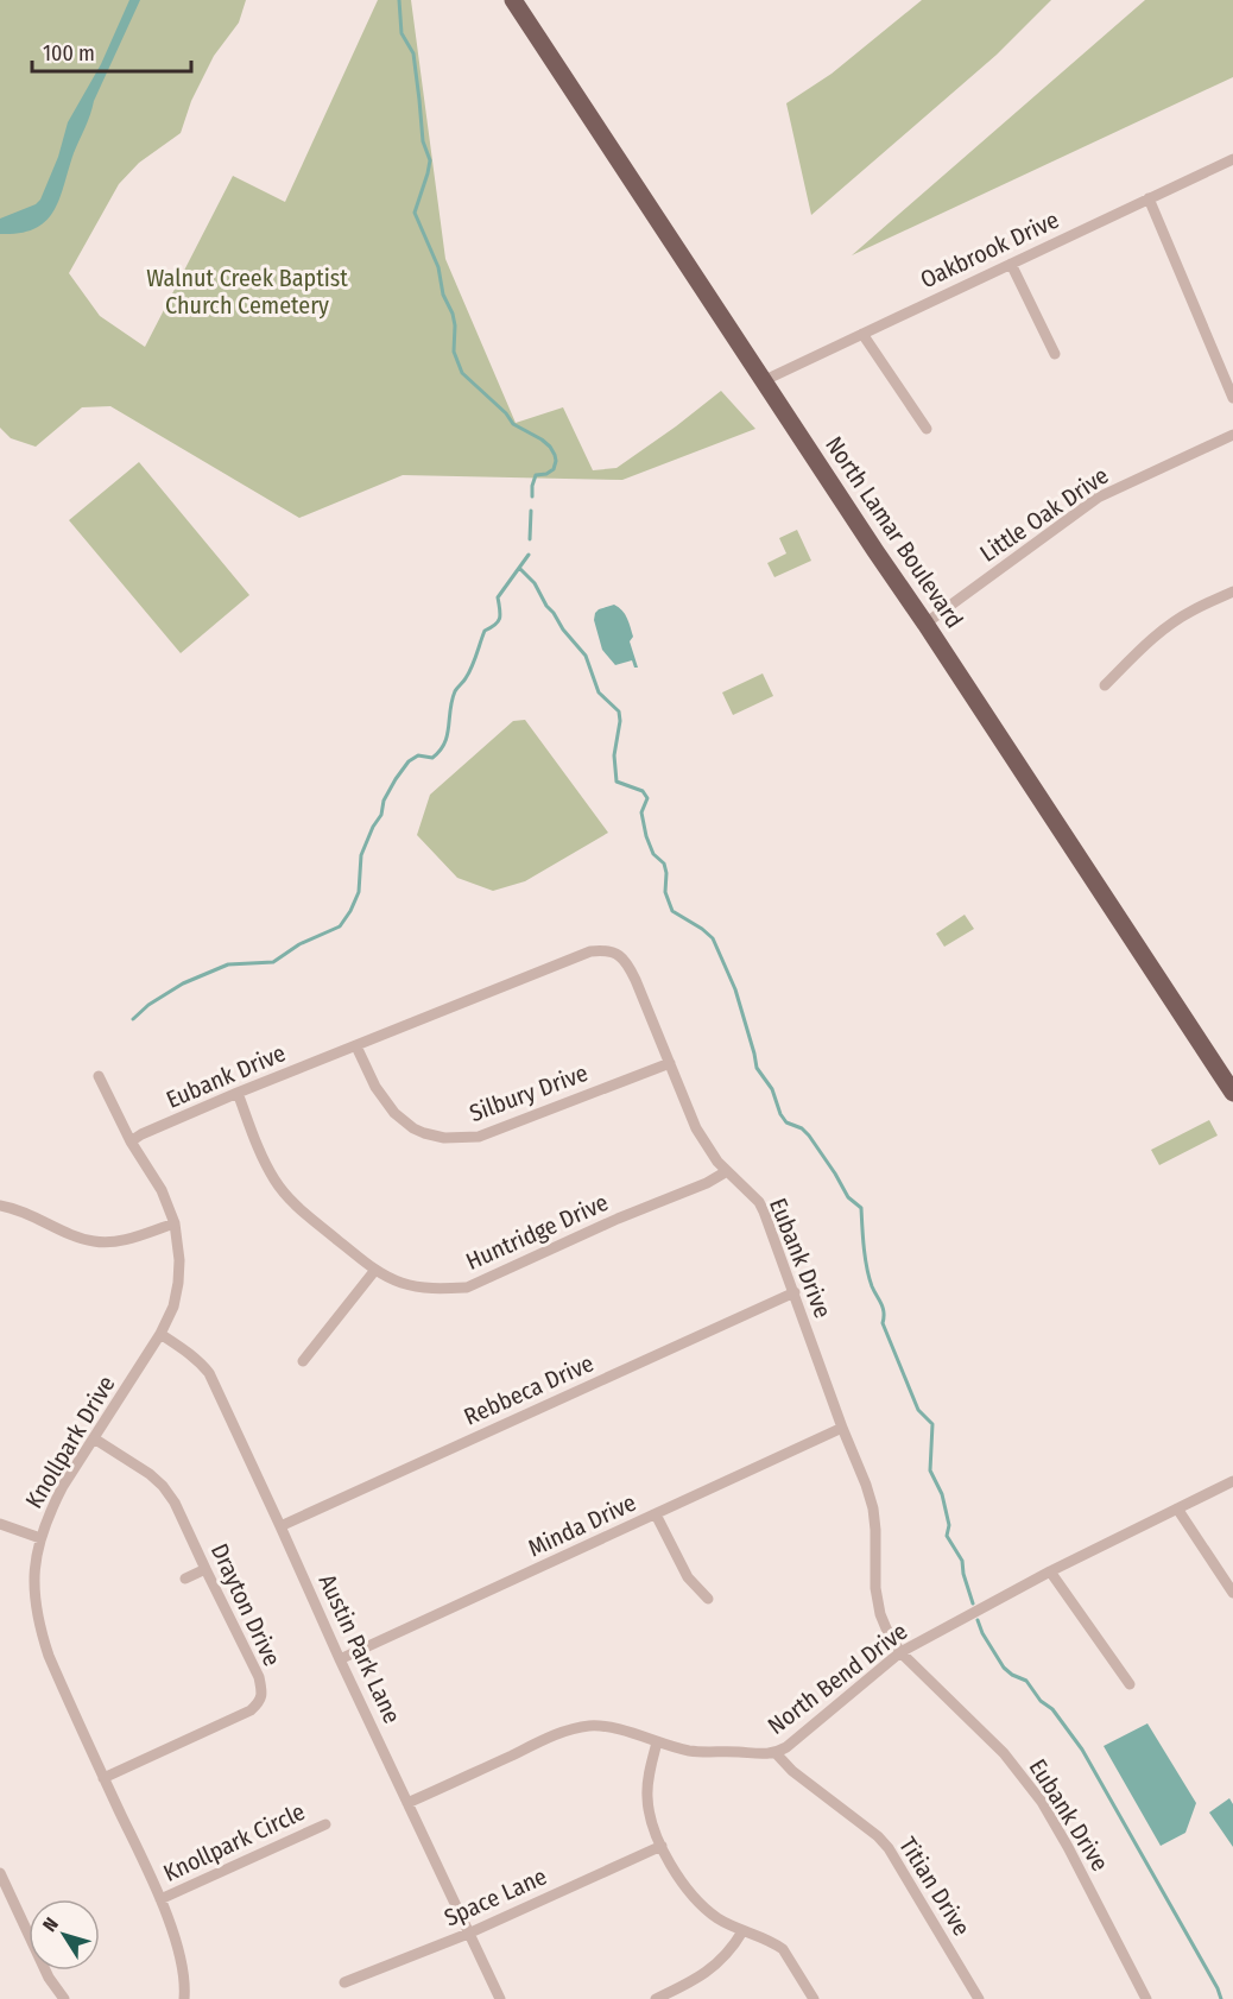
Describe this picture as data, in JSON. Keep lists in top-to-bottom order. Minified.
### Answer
{"streets":{"main road":["North Lamar Boulevard"],"street":["Oakbrook Drive","Little Oak Drive","Eubank Drive","Silbury Drive","Huntridge Drive","Rebbeca Drive","Knollpark Drive","Minda Drive","Drayton Drive","Austin Park Lane","North Bend Drive","Knollpark Circle","Titian Drive","Space Lane"]},"crossings":[["Oakbrook Drive","North Lamar Boulevard"],["Little Oak Drive","North Lamar Boulevard"],["Eubank Drive","Silbury Drive"],["Eubank Drive","Huntridge Drive"],["Eubank Drive","Rebbeca Drive"],["Eubank Drive","Knollpark Drive"],["Eubank Drive","Minda Drive"],["Eubank Drive","North Bend Drive"],["Rebbeca Drive","Austin Park Lane"],["Knollpark Drive","Drayton Drive"],["Knollpark Drive","Austin Park Lane"],["Knollpark Drive","Knollpark Circle"],["Minda Drive","Austin Park Lane"],["Austin Park Lane","North Bend Drive"],["Austin Park Lane","Space Lane"],["North Bend Drive","Titian Drive"]],"parks":["Walnut Creek Baptist Church Cemetery"],"scale_bar":"100 m","north":"top left"}
